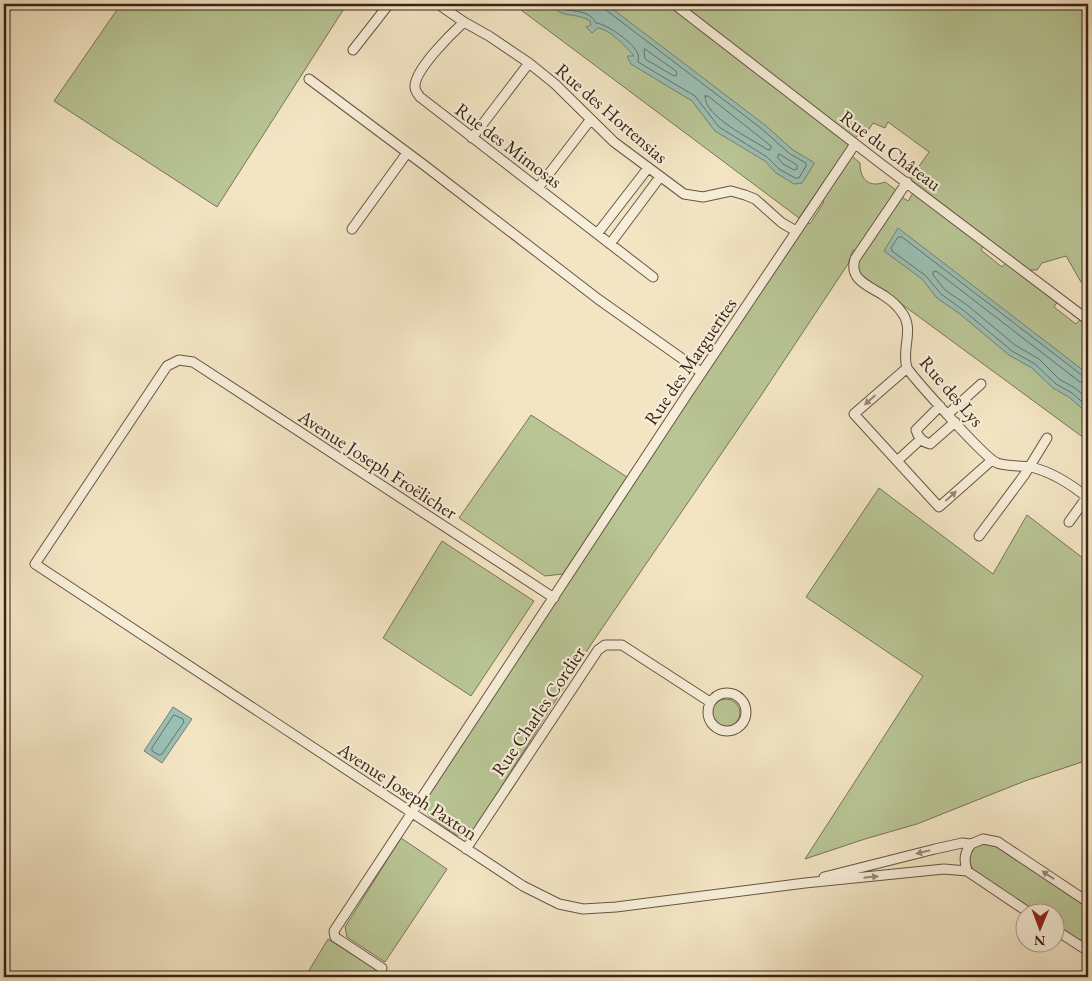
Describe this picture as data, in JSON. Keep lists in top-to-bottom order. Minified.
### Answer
{"streets":{"street":["Rue des Hortensias","Rue des Mimosas","Rue du Château","Rue des Marguerites","Rue des Lys","Avenue Joseph Froëlicher","Rue Charles Cordier","Avenue Joseph Paxton"]},"crossings":[["Rue des Hortensias","Rue des Mimosas"],["Rue des Hortensias","Rue des Marguerites"],["Rue du Château","Rue des Marguerites"],["Rue du Château","Rue des Lys"],["Rue des Marguerites","Avenue Joseph Froëlicher"],["Avenue Joseph Froëlicher","Avenue Joseph Paxton"],["Rue Charles Cordier","Avenue Joseph Paxton"]],"north":"bottom"}
